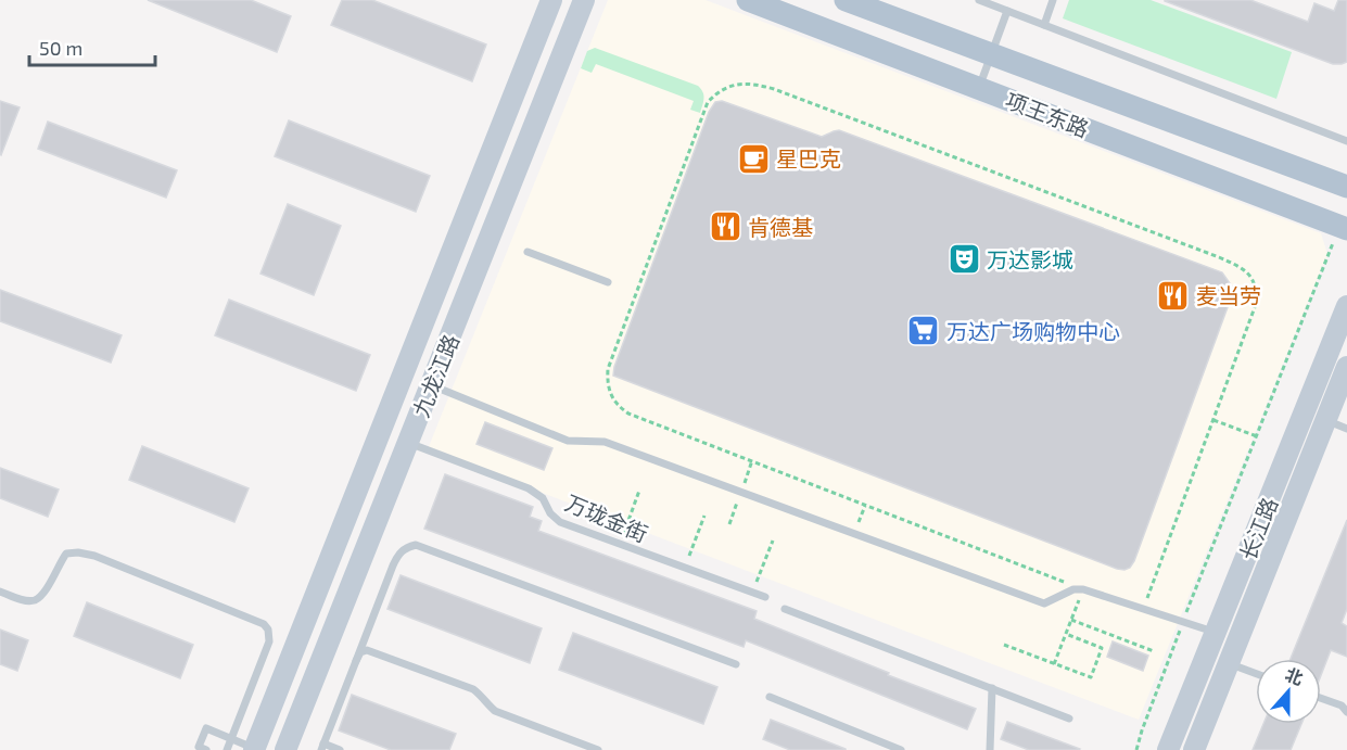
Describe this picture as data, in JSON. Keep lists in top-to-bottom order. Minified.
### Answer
{"streets":{"main road":["项王东路"],"street":["九龙江路","长江路"],"lane":["万珑金街"]},"crossings":[["九龙江路","万珑金街"]],"places":{"cafe":["星巴克"],"restaurant":["肯德基","麦当劳"],"theatre":["万达影城"],"supermarket":["万达广场购物中心"]},"scale_bar":"50 m","north":"top"}
